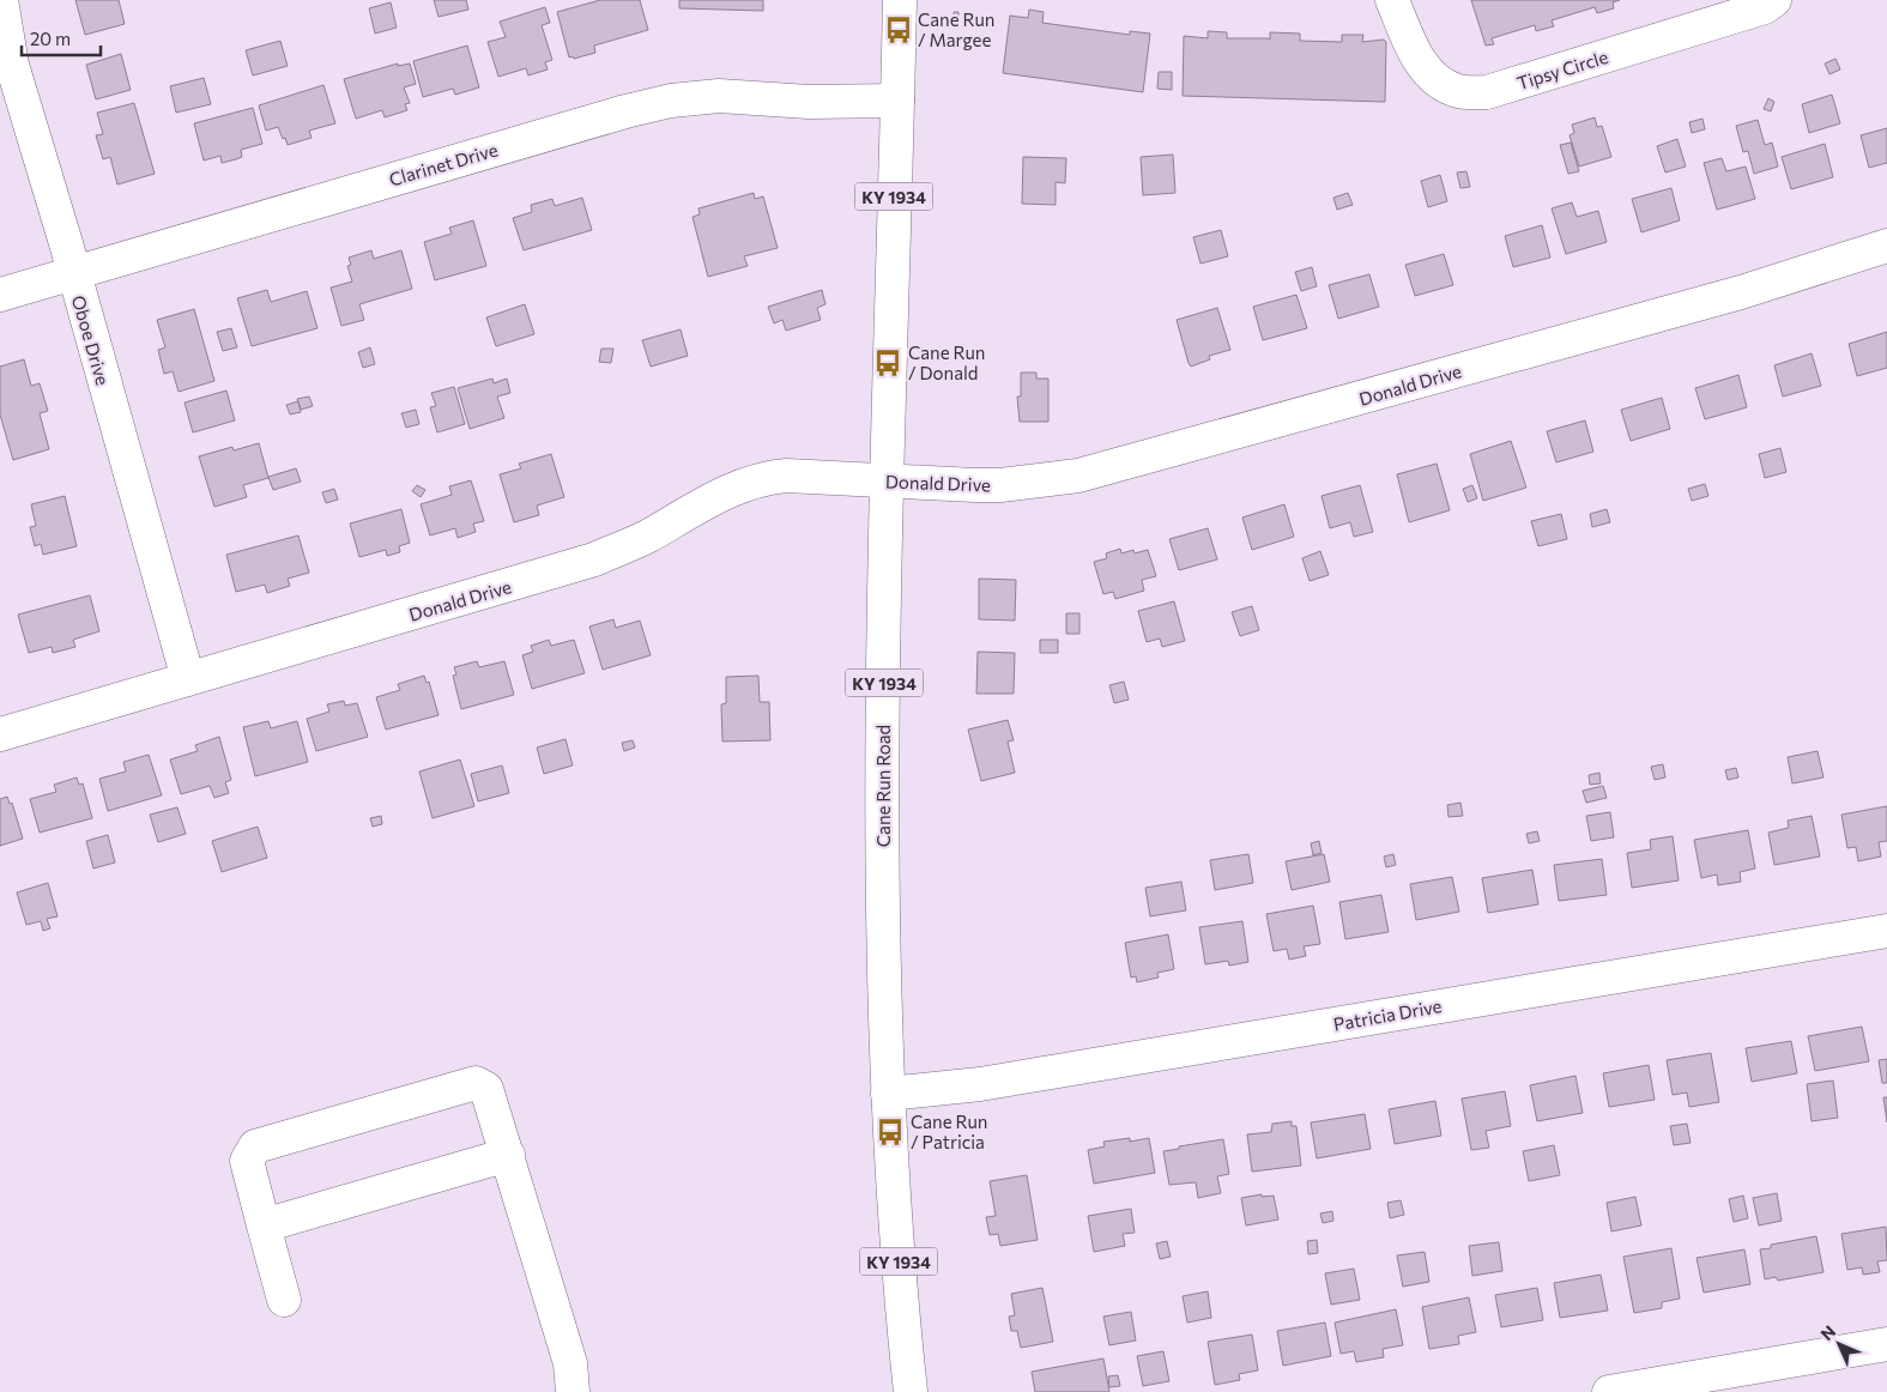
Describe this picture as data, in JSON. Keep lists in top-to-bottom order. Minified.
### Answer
{"streets":{"main road":["Tipsy Circle","Clarinet Drive","KY 1934","Oboe Drive","Donald Drive","Cane Run Road","Patricia Drive"]},"crossings":[["Clarinet Drive","Oboe Drive"],["Clarinet Drive","Cane Run Road"],["Oboe Drive","Donald Drive"],["Donald Drive","Cane Run Road"],["Cane Run Road","Patricia Drive"]],"places":{"bus stop":["Cane Run / Margee","Cane Run / Donald","Cane Run / Patricia"]},"scale_bar":"20 m","north":"top left"}
